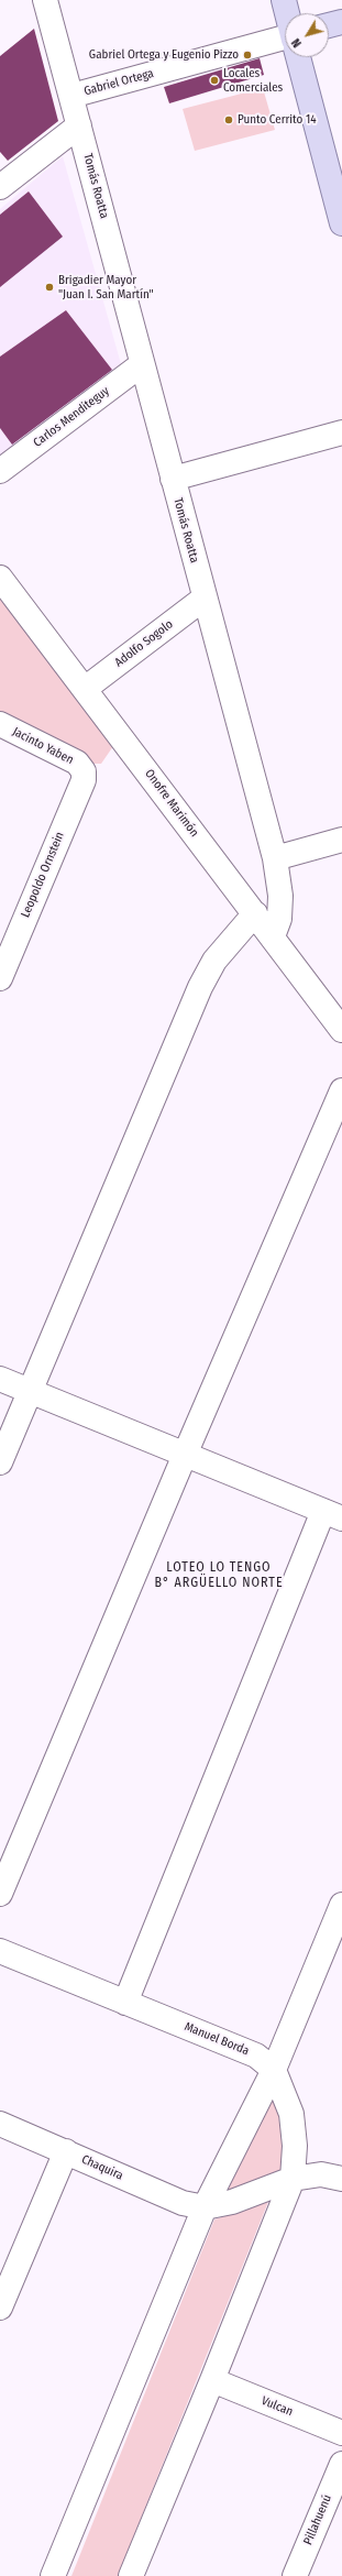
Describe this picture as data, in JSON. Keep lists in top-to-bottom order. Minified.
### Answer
{"streets":{"street":["Gabriel Ortega","Tomás Roatta","Carlos Menditeguy","Adolfo Sogolo","Jacinto Yaben","Onofre Marimón","Leopoldo Ornstein","Manuel Borda","Chaquira","Vulcan","Pillahuenú"]},"crossings":[["Gabriel Ortega","Tomás Roatta"],["Tomás Roatta","Carlos Menditeguy"],["Tomás Roatta","Adolfo Sogolo"],["Tomás Roatta","Onofre Marimón"],["Adolfo Sogolo","Onofre Marimón"],["Jacinto Yaben","Leopoldo Ornstein"],["Manuel Borda","Vulcan"]],"districts":["LOTEO LO TENGO B° ARGÜELLO NORTE"],"places":["Gabriel Ortega y Eugenio Pizzo","Locales Comerciales","Punto Cerrito 14","Brigadier Mayor \"Juan I. San Martín\""],"north":"bottom left"}
